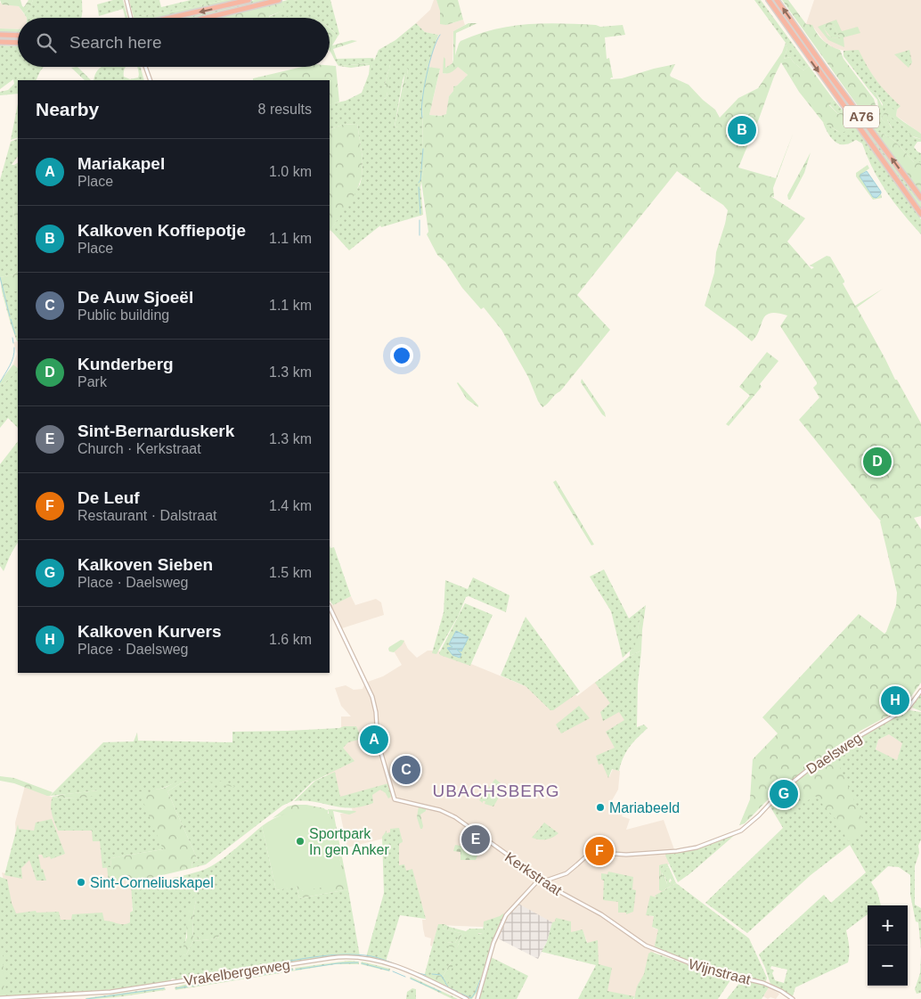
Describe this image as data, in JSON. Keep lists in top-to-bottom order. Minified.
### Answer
{"streets":{"highway":["A76"],"street":["Daelsweg","Kerkstraat","Wijnstraat","Vrakelbergerweg"]},"crossings":[["Daelsweg","Kerkstraat"],["Kerkstraat","Wijnstraat"]],"districts":["UBACHSBERG"],"places":["Mariabeeld","Sportpark In gen Anker","Sint-Corneliuskapel"],"page":{"search":"Search here","heading":["Nearby","8 results"],"pins":["B","D","H","A","C","G","E","F"],"list":[{"mark":"A","name":"Mariakapel","note":"Place","value":"1.0 km"},{"mark":"B","name":"Kalkoven Koffiepotje","note":"Place","value":"1.1 km"},{"mark":"C","name":"De Auw Sjoeël","note":"Public building","value":"1.1 km"},{"mark":"D","name":"Kunderberg","note":"Park","value":"1.3 km"},{"mark":"E","name":"Sint-Bernarduskerk","note":"Church · Kerkstraat","value":"1.3 km"},{"mark":"F","name":"De Leuf","note":"Restaurant · Dalstraat","value":"1.4 km"},{"mark":"G","name":"Kalkoven Sieben","note":"Place · Daelsweg","value":"1.5 km"},{"mark":"H","name":"Kalkoven Kurvers","note":"Place · Daelsweg","value":"1.6 km"}],"map_buttons":["+","−"]}}
